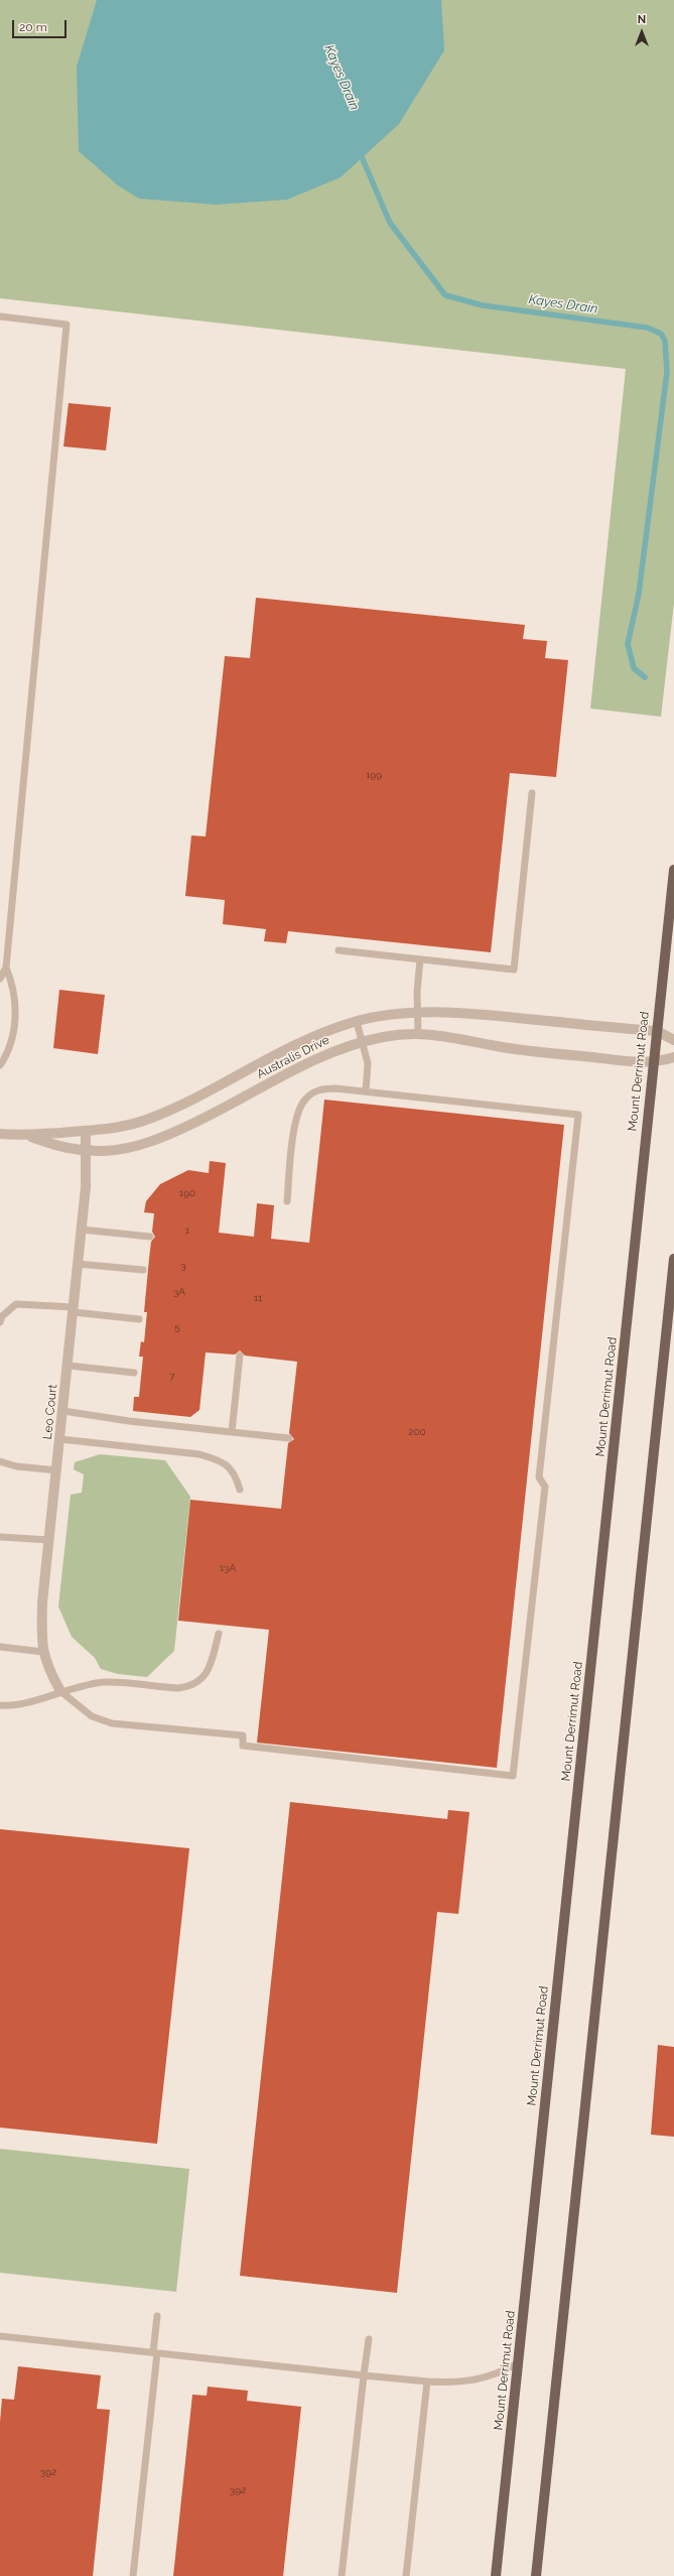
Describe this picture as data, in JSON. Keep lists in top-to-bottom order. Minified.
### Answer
{"streets":{"main road":["Mount Derrimut Road"],"street":["Australis Drive","Leo Court"]},"crossings":[["Australis Drive","Mount Derrimut Road"],["Australis Drive","Leo Court"]],"water":["Kayes Drain"],"house_numbers":["199","190","1","3","3A","11","5","7","200","13A","392","392"],"scale_bar":"20 m","north":"top"}
